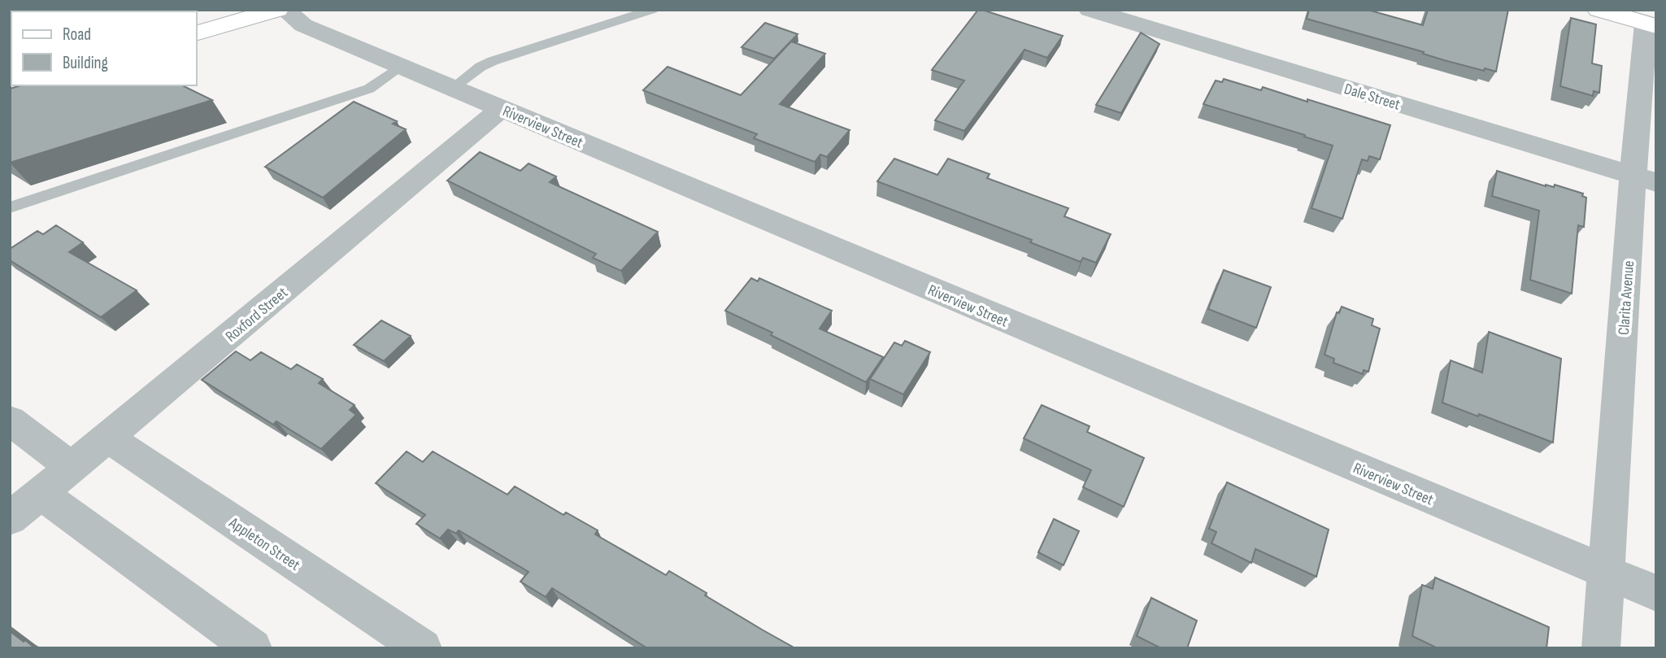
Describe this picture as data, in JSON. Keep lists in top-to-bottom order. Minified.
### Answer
{"streets":{"street":["Dale Street","Riverview Street","Clarita Avenue","Roxford Street","Appleton Street"]},"crossings":[["Dale Street","Clarita Avenue"],["Riverview Street","Clarita Avenue"],["Riverview Street","Roxford Street"],["Roxford Street","Appleton Street"]],"legend":["Road","Building"]}
